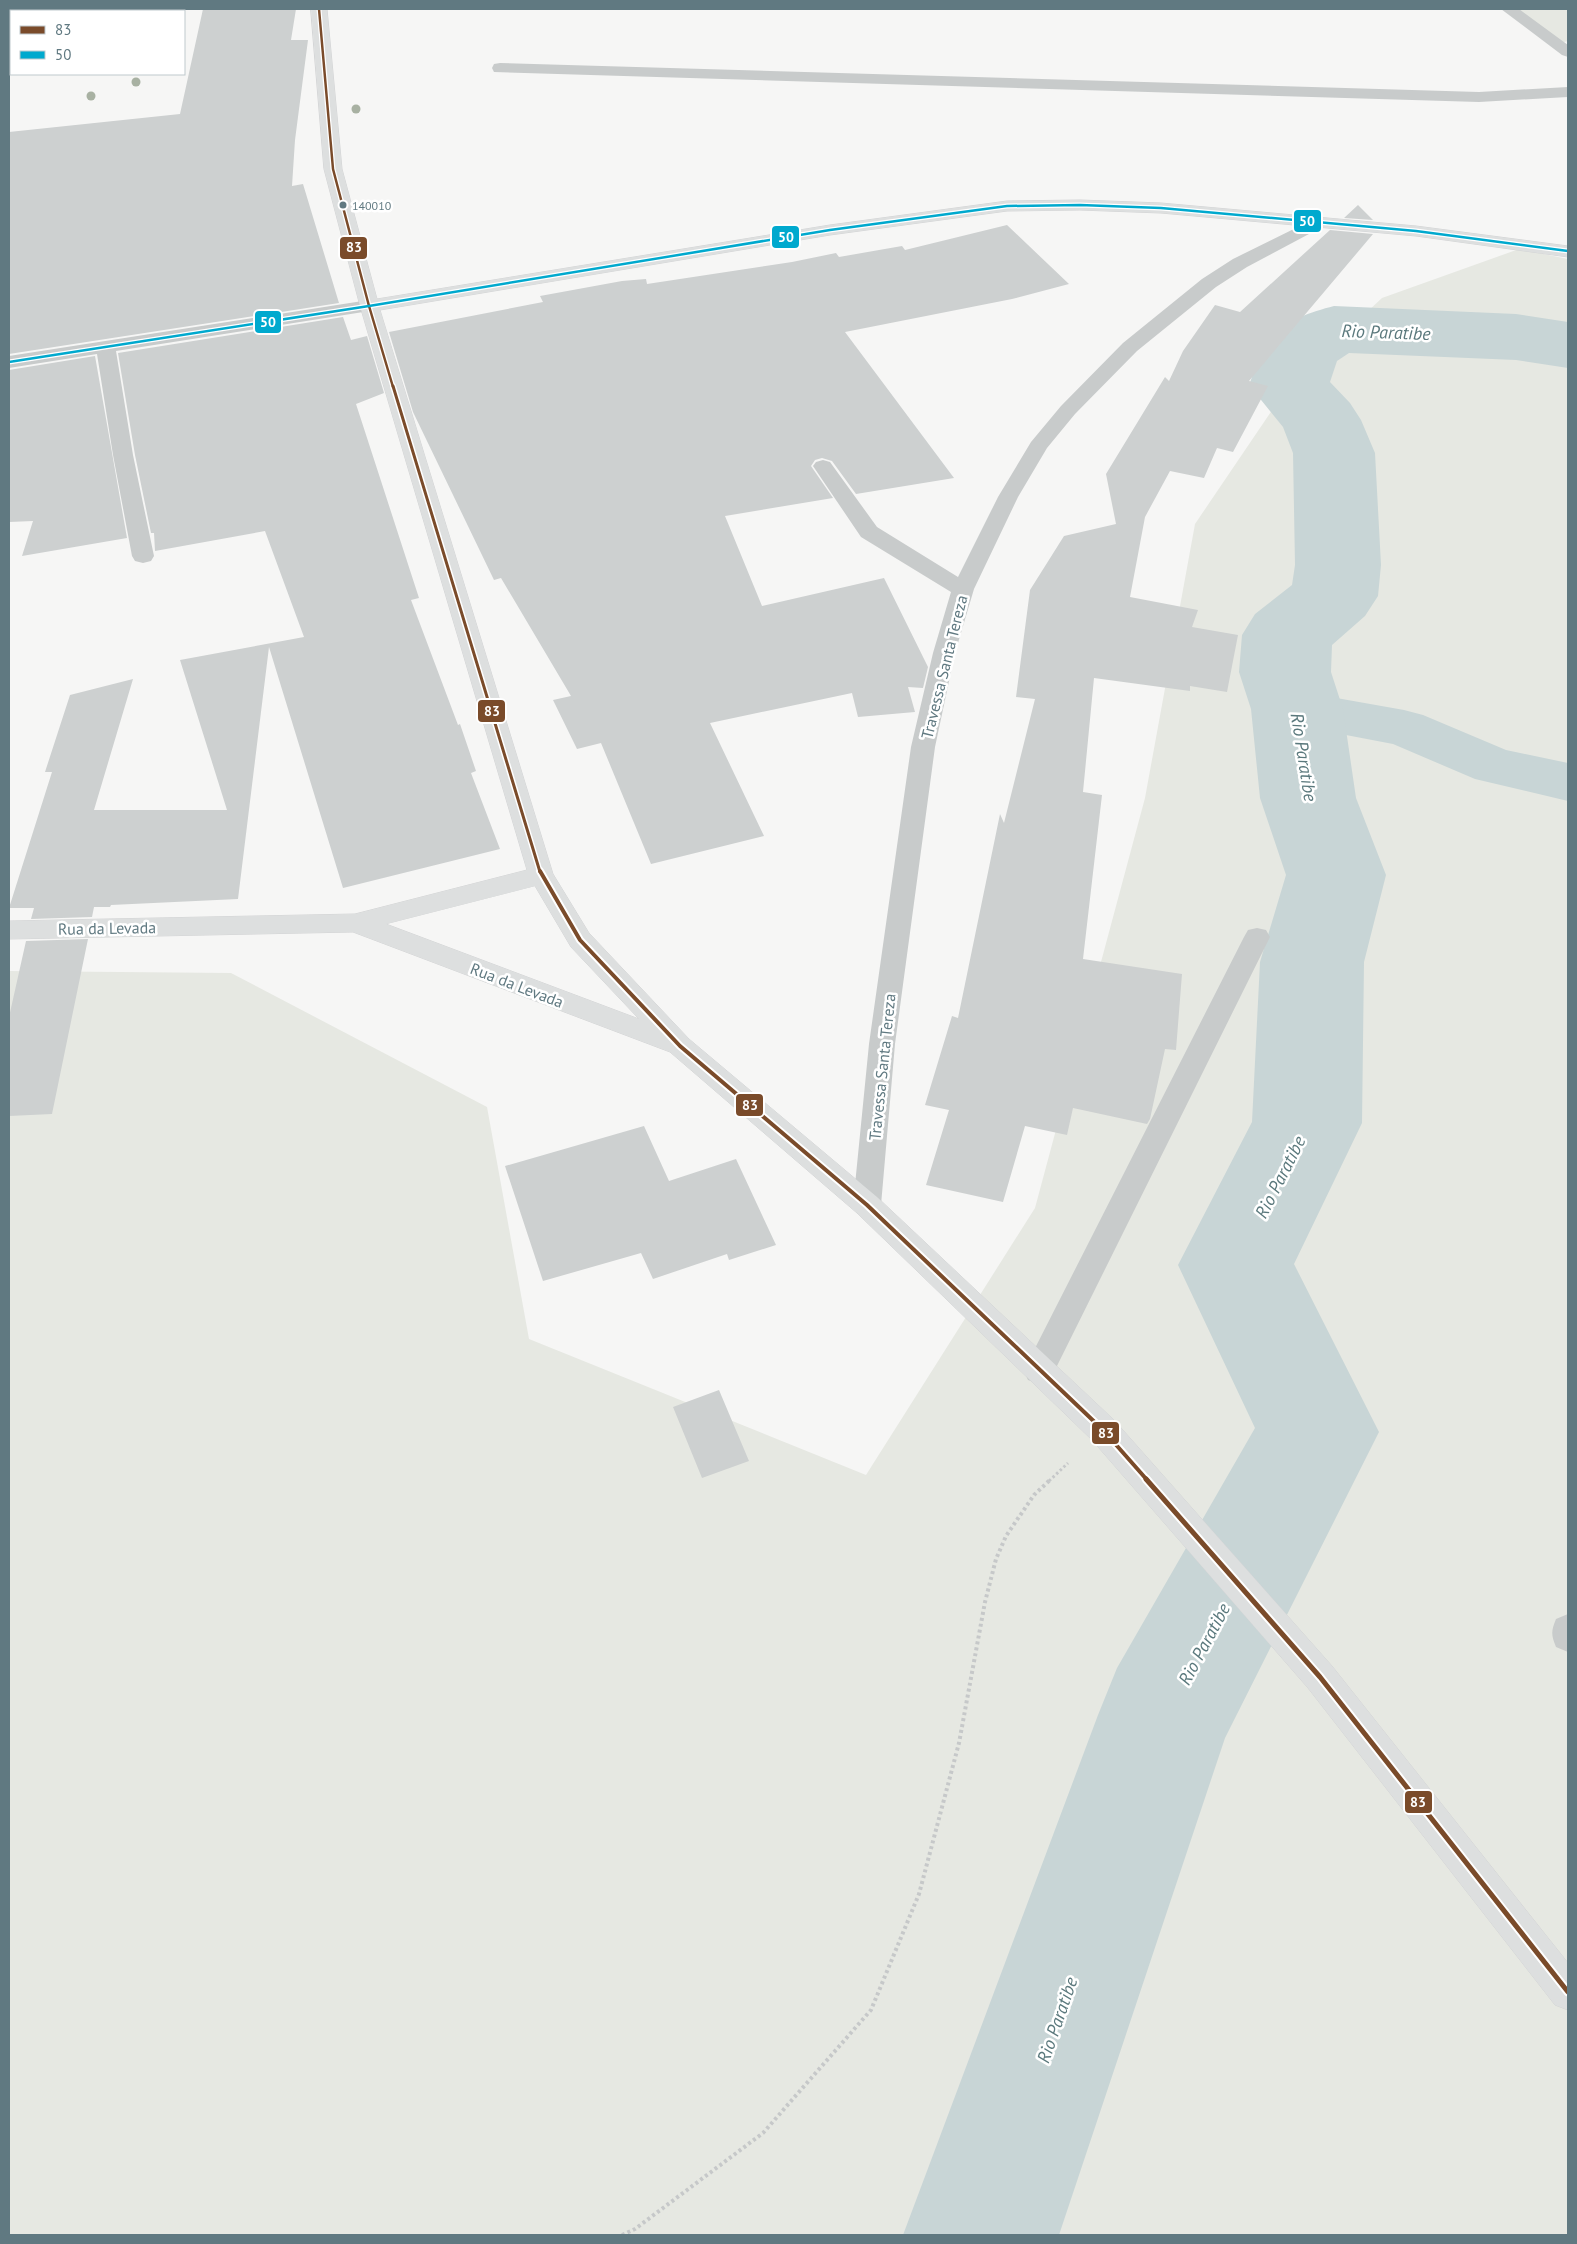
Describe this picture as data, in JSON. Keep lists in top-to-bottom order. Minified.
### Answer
{"streets":{"main road":["Rua da Levada"],"street":["Travessa Santa Tereza"]},"water":["Rio Paratibe"],"places":["140010"],"lines":["transit line 83","transit line 50"],"legend":["83","50"]}
